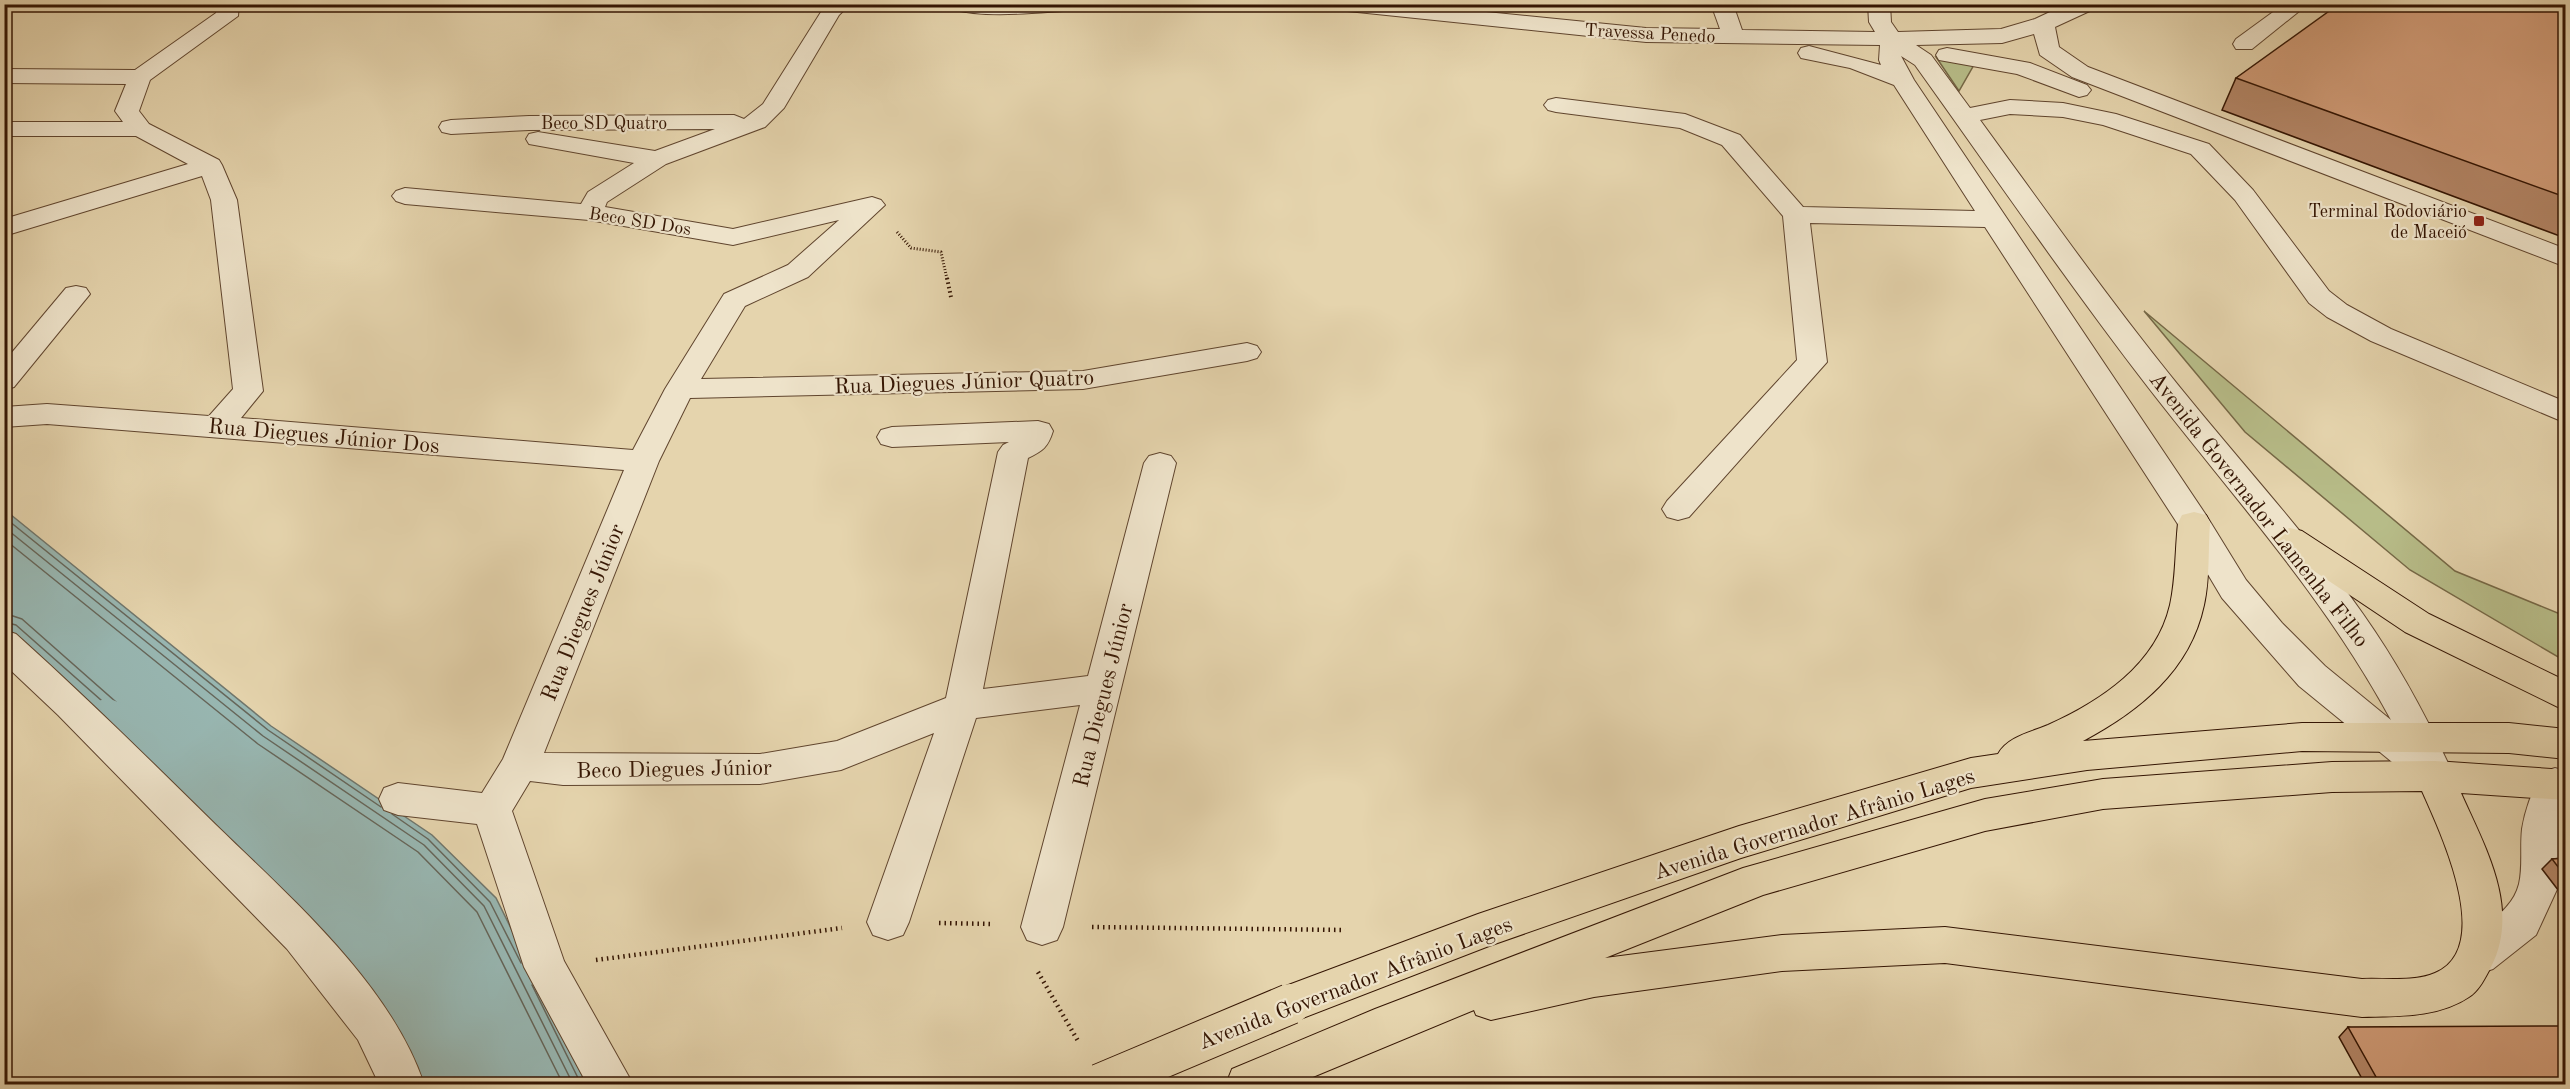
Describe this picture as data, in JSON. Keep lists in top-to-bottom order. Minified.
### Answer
{"streets":{"main road":["Avenida Governador Afrânio Lages"],"street":["Travessa Penedo","Beco SD Quatro","Beco SD Dos","Rua Diegues Júnior Quatro","Rua Diegues Júnior Dos","Avenida Governador Lamenha Filho","Rua Diegues Júnior","Beco Diegues Júnior"]},"crossings":[["Travessa Penedo","Avenida Governador Lamenha Filho"],["Beco SD Dos","Rua Diegues Júnior"],["Rua Diegues Júnior Quatro","Rua Diegues Júnior"],["Rua Diegues Júnior Dos","Rua Diegues Júnior"],["Avenida Governador Lamenha Filho","Avenida Governador Afrânio Lages"],["Rua Diegues Júnior","Beco Diegues Júnior"]],"places":{"transit":["Terminal Rodoviário de Maceió"]}}
